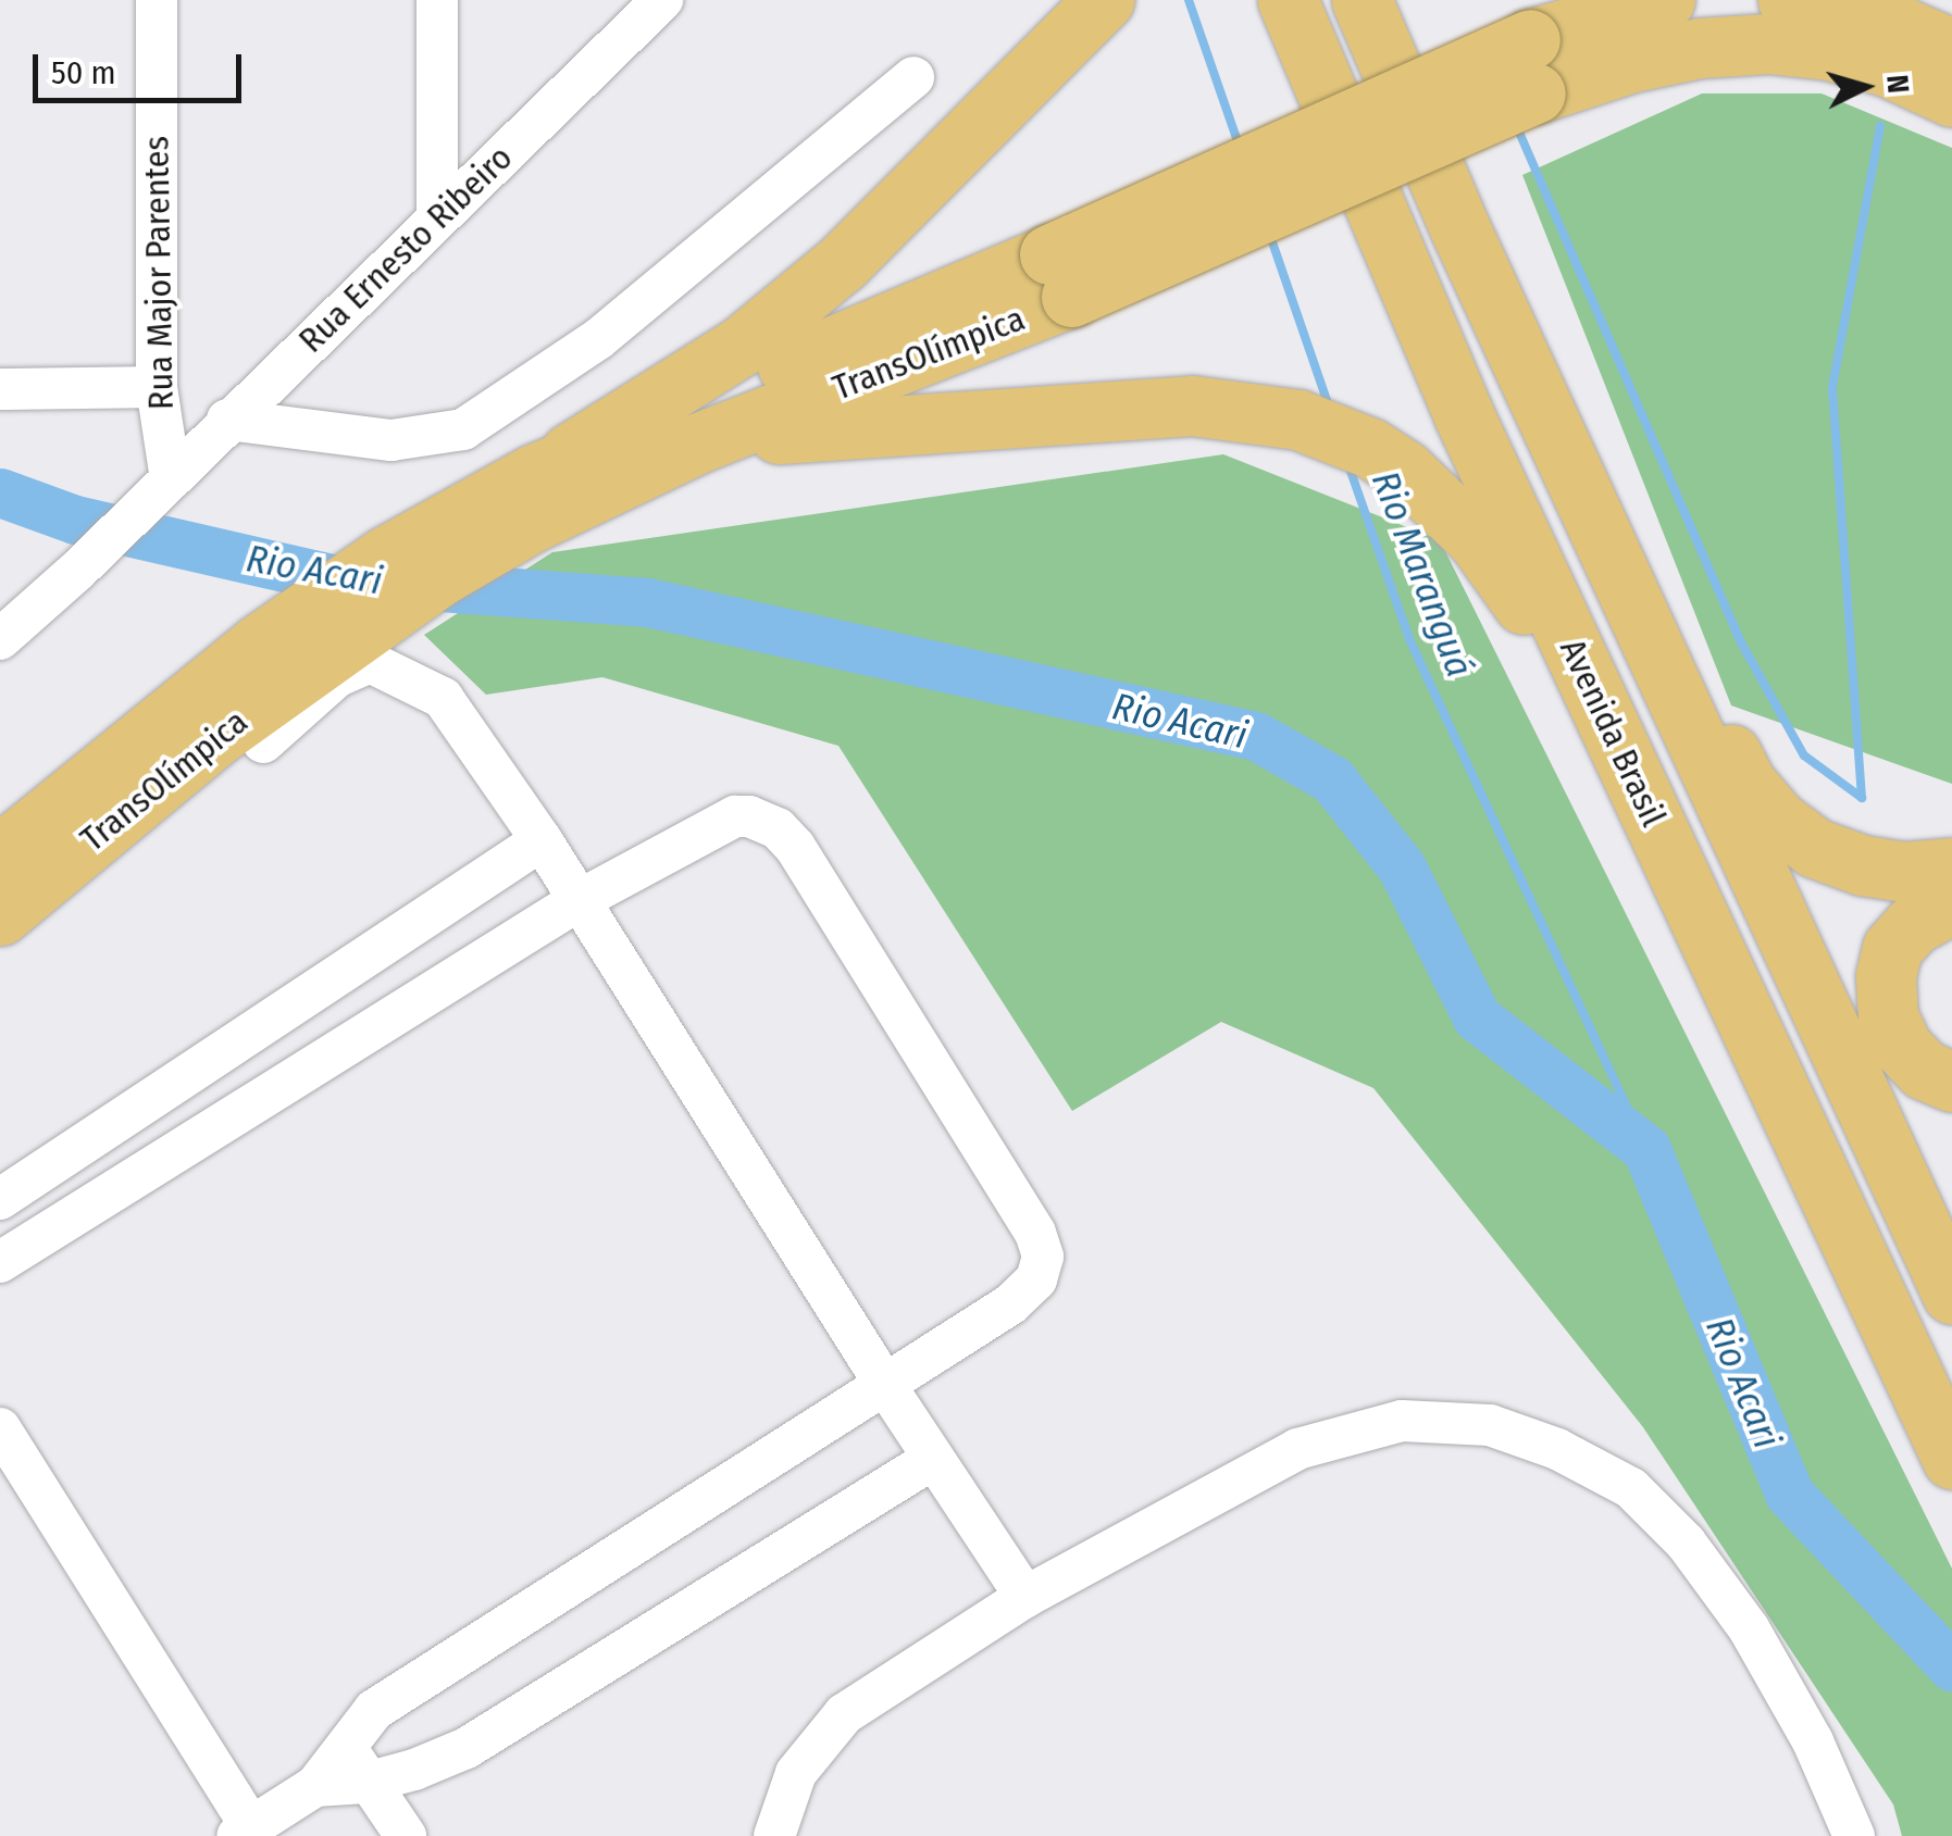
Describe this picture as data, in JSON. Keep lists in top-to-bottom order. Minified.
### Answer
{"streets":{"highway":["TransOlímpica","Avenida Brasil"],"street":["Rua Ernesto Ribeiro","Rua Major Parentes"]},"crossings":[["Rua Ernesto Ribeiro","Rua Major Parentes"]],"water":["Rio Acari","Rio Maranguá"],"scale_bar":"50 m","north":"right"}
